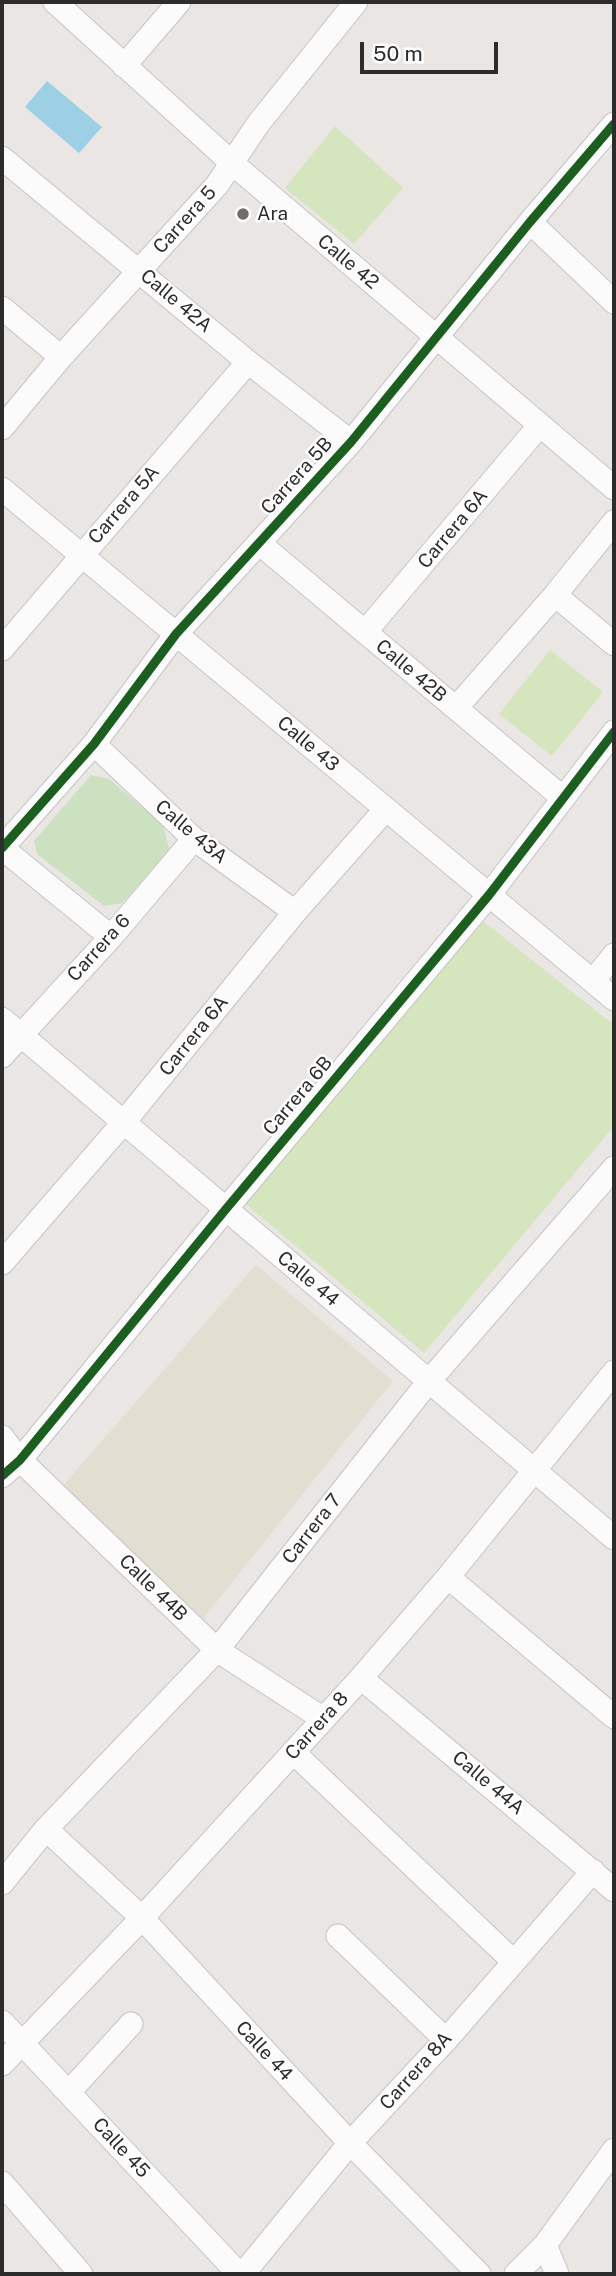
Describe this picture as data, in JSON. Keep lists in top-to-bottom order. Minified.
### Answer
{"streets":{"street":["Carrera 5","Calle 42","Calle 42A","Carrera 5B","Carrera 5A","Carrera 6A","Calle 42B","Calle 43","Calle 43A","Carrera 6","Carrera 6B","Calle 44","Carrera 7","Calle 44B","Carrera 8","Calle 44A","Carrera 8A","Calle 45"]},"crossings":[["Carrera 5","Calle 42"],["Carrera 5","Calle 42A"],["Calle 42","Carrera 5B"],["Calle 42","Carrera 6A"],["Calle 42A","Carrera 5B"],["Calle 42A","Carrera 5A"],["Carrera 5B","Calle 42B"],["Carrera 5B","Calle 43"],["Carrera 5B","Calle 43A"],["Carrera 5A","Calle 43"],["Carrera 6A","Calle 42B"],["Carrera 6A","Calle 43"],["Carrera 6A","Calle 43A"],["Carrera 6A","Calle 44"],["Calle 42B","Carrera 6B"],["Calle 43","Carrera 6B"],["Calle 43A","Carrera 6"],["Carrera 6","Calle 44"],["Carrera 6B","Calle 44"],["Carrera 6B","Calle 44B"],["Calle 44","Carrera 7"],["Calle 44","Carrera 8"],["Calle 44","Carrera 8A"],["Carrera 7","Calle 44B"],["Calle 44B","Carrera 8"],["Carrera 8","Calle 44A"],["Carrera 8","Calle 45"],["Calle 44A","Carrera 8A"],["Carrera 8A","Calle 45"]],"places":["Ara"],"scale_bar":"50 m"}
